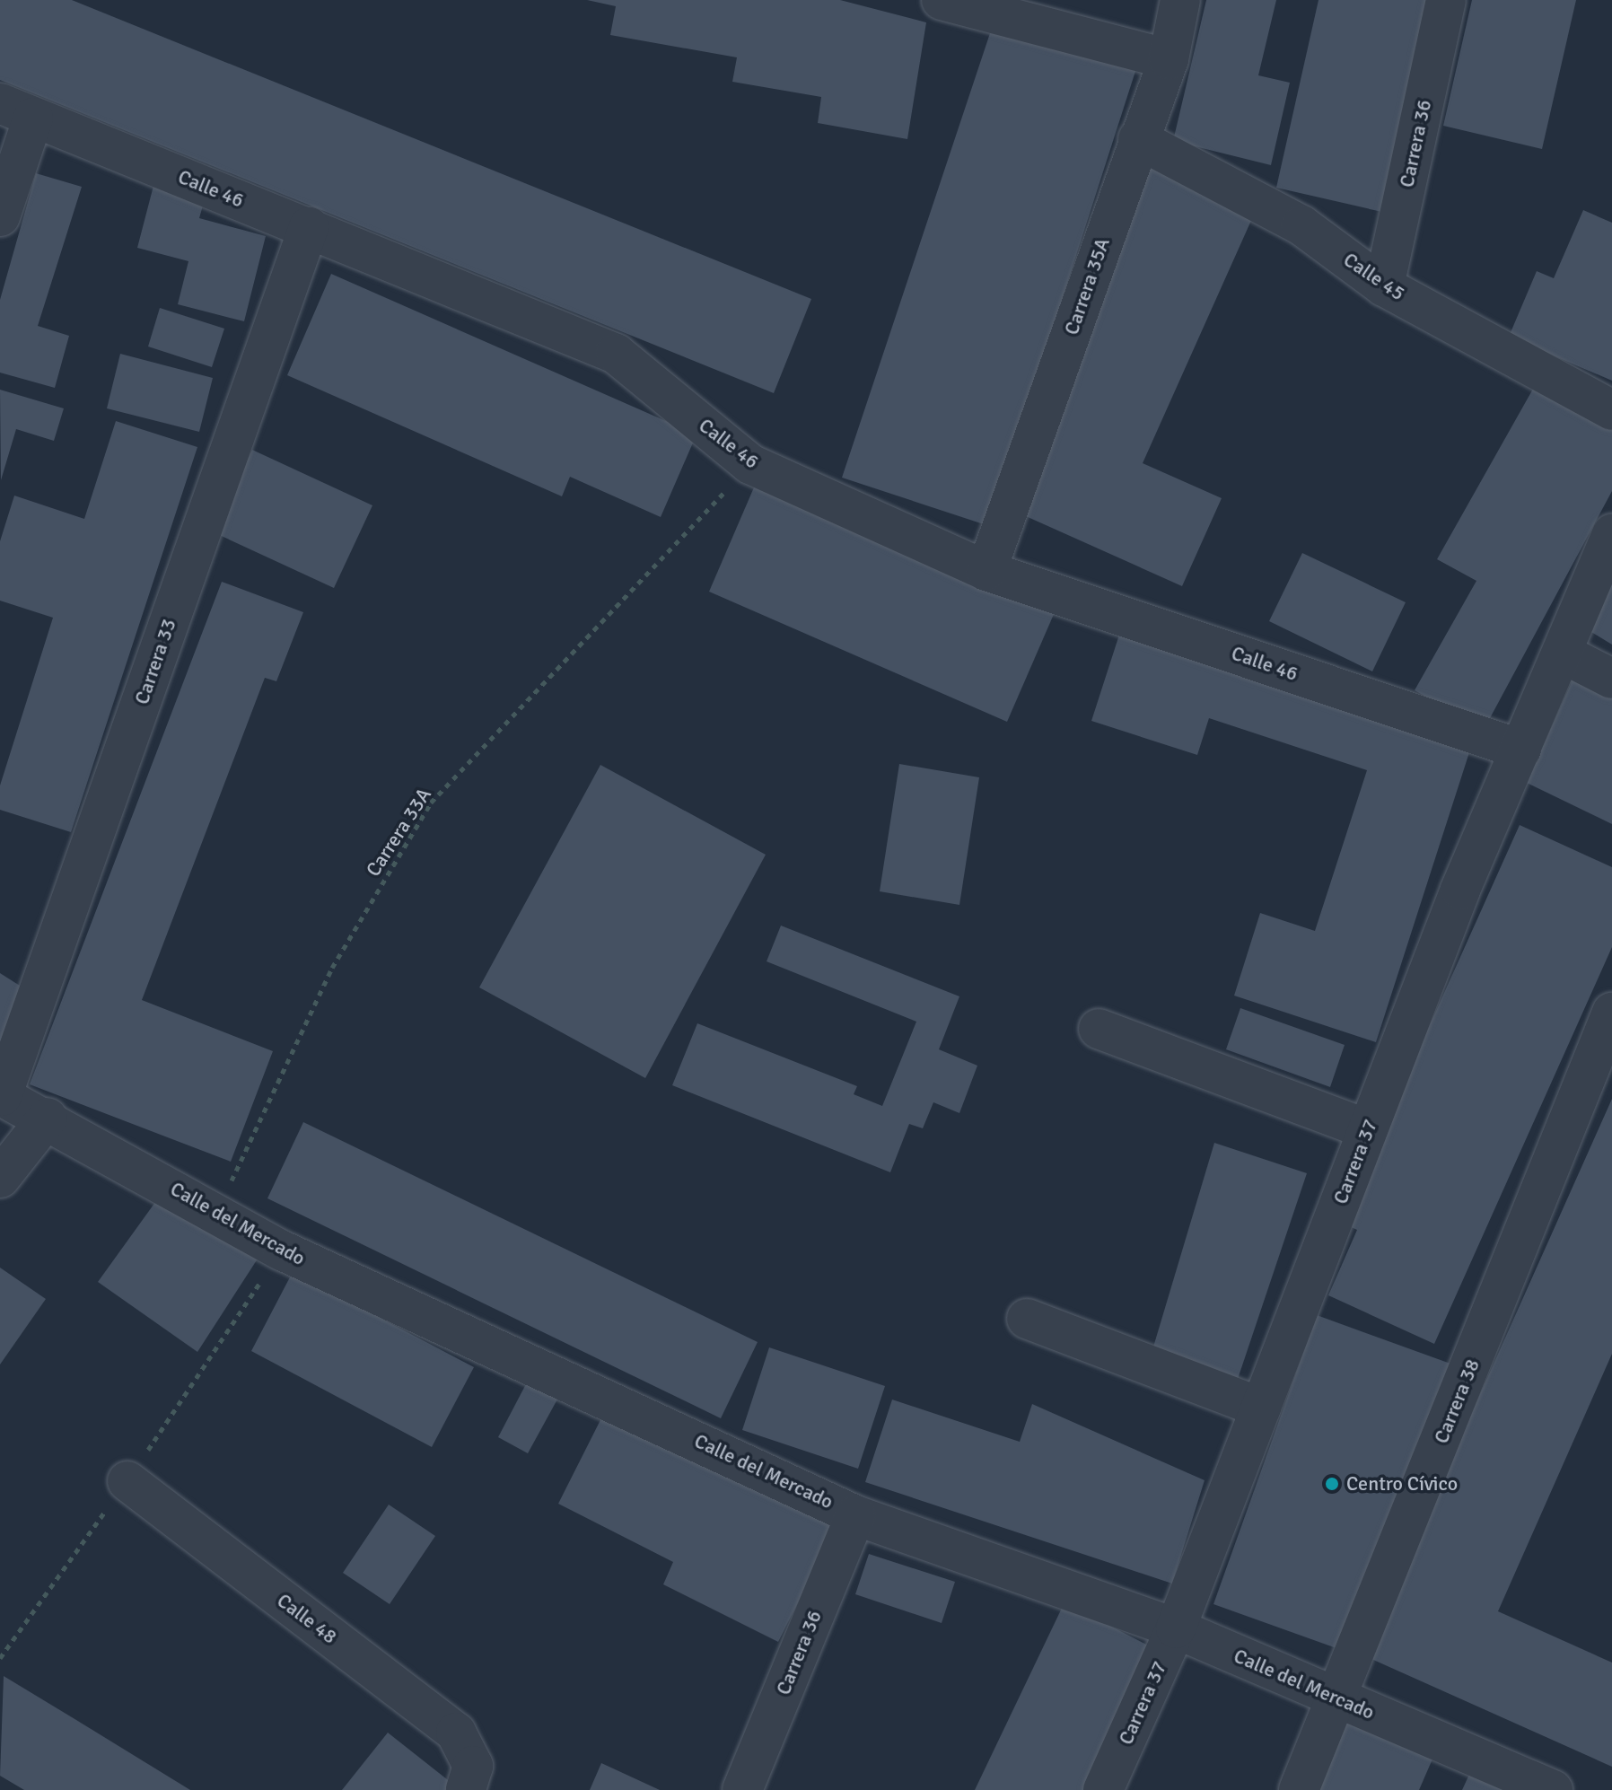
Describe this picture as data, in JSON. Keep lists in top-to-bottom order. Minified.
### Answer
{"streets":{"street":["Carrera 36","Calle 46","Calle 45","Carrera 35A","Carrera 33","Carrera 37","Calle del Mercado","Carrera 38","Calle 48"],"path":["Carrera 33A"]},"crossings":[["Carrera 36","Calle 45"],["Carrera 36","Calle del Mercado"],["Calle 46","Carrera 35A"],["Calle 46","Carrera 33"],["Calle 46","Carrera 33A"],["Calle 46","Carrera 37"],["Calle 45","Carrera 35A"],["Carrera 33","Calle del Mercado"],["Carrera 33A","Calle del Mercado"],["Carrera 37","Calle del Mercado"],["Calle del Mercado","Carrera 38"]],"places":["Centro Cívico"]}
